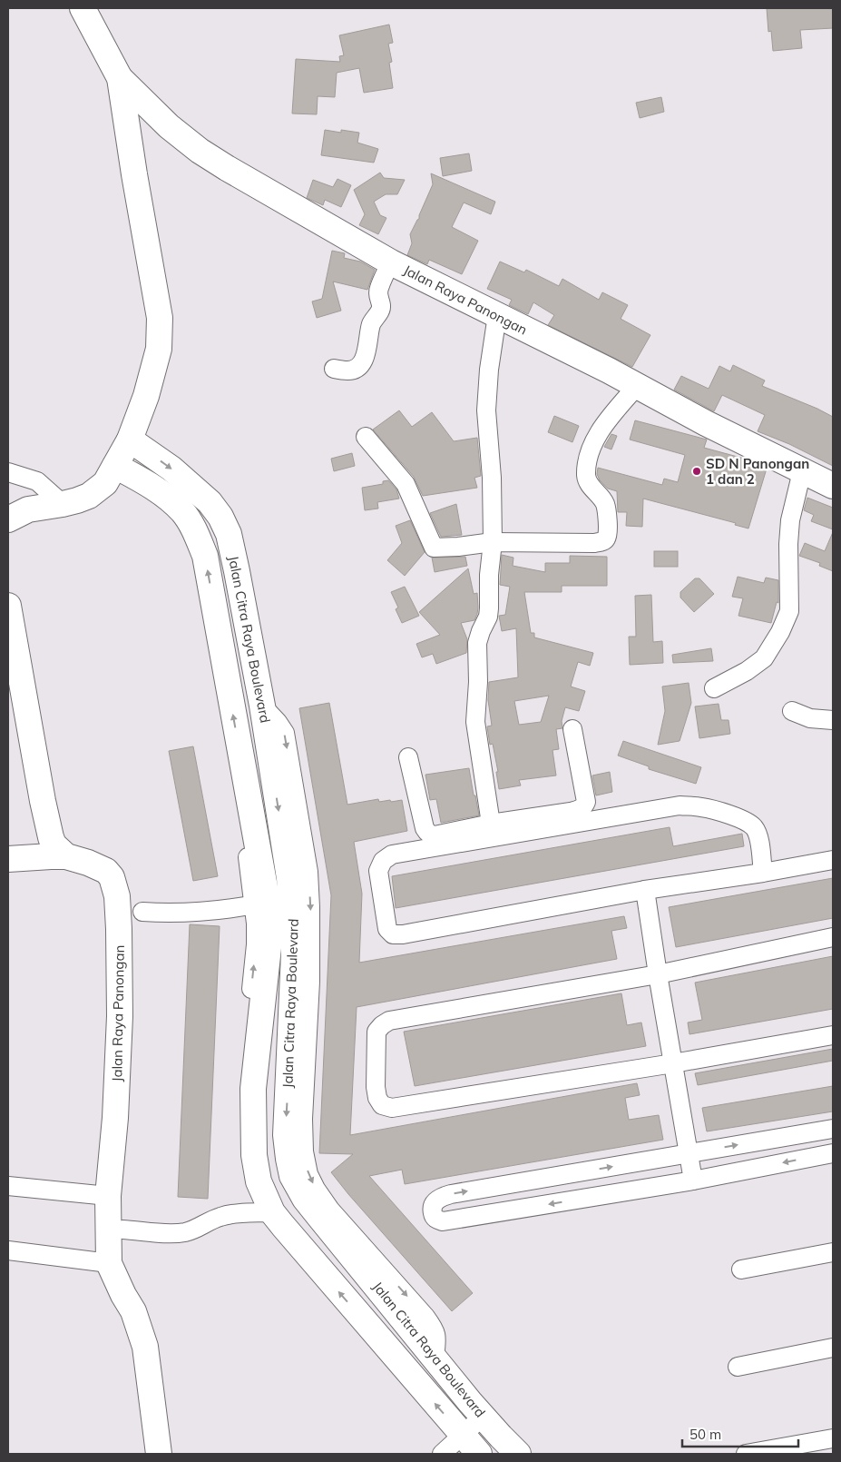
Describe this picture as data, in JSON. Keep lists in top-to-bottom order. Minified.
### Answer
{"streets":{"main road":["Jalan Raya Panongan","Jalan Citra Raya Boulevard"]},"crossings":[["Jalan Raya Panongan","Jalan Citra Raya Boulevard"]],"places":["SD N Panongan 1 dan 2"],"scale_bar":"50 m"}
